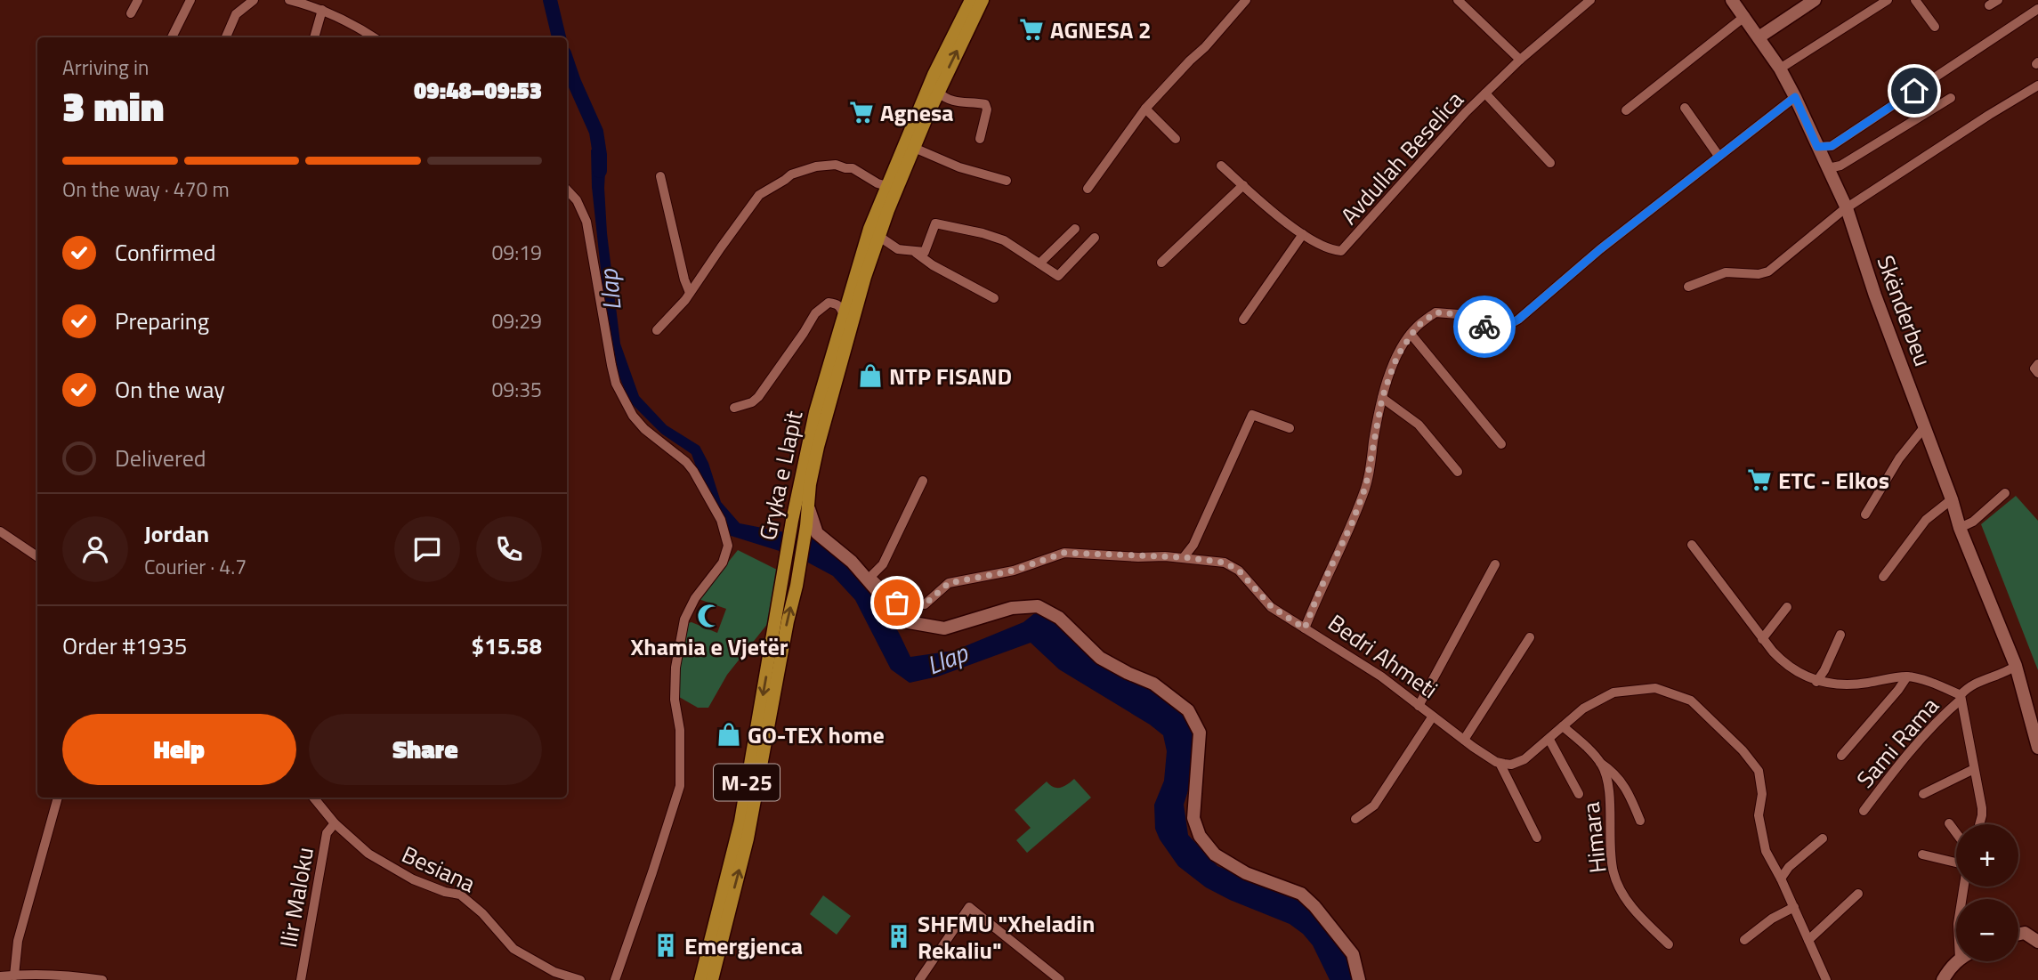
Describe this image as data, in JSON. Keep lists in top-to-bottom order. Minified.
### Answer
{"streets":{"main road":["Skënderbeu","Gryka e Llapit","M-25"],"street":["Avdullah Beselica","Bedri Ahmeti","Sami Rama","Himara","Besiana","Ilir Maloku"]},"crossings":[["Skënderbeu","Sami Rama"],["Besiana","Ilir Maloku"]],"water":["Llap"],"places":{"supermarket":["AGNESA 2","Agnesa","ETC - Elkos"],"shop":["NTP FISAND","GO-TEX home"],"mosque":["Xhamia e Vjetër"],"building":["SHFMU \"Xheladin Rekaliu\"","Emergjenca"]},"page":{"heading":["3 min","Arriving in","09:48–09:53"],"panel":["Jordan","Courier · 4.7","Order #1935","$15.58"],"bar":"On the way · 470 m","list":[["Confirmed","09:19"],["Preparing","09:29"],["On the way","09:35"],"Delivered"],"buttons":["Help","Share"],"map_buttons":["+","−"]}}
